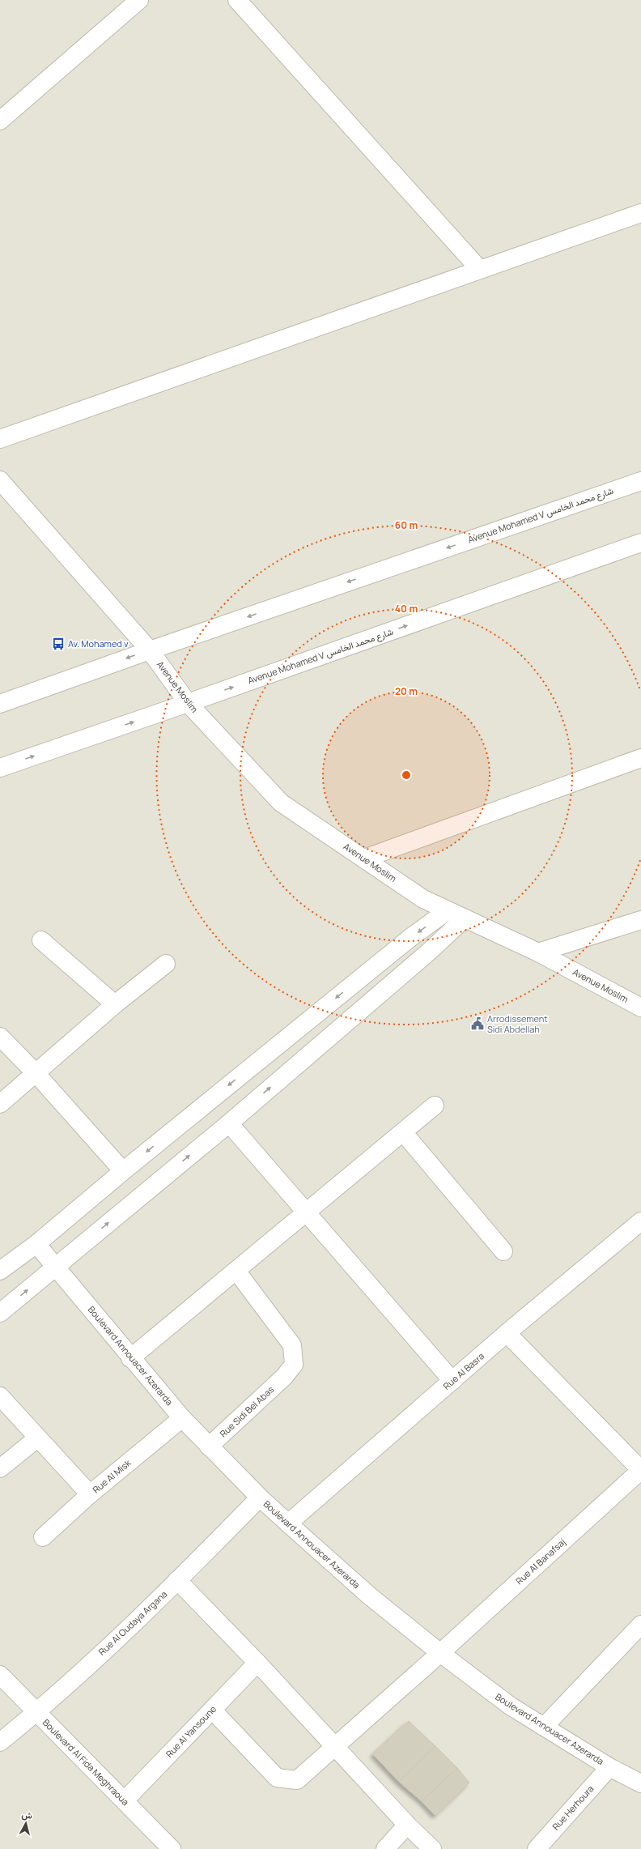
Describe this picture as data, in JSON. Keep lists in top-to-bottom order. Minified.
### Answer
{"streets":{"street":["Avenue Mohamed V شارع محمد الخامس","Avenue Moslim","Boulevard Annouacer Azerarda","Rue Al Basra","Rue Sidi Bel Abas","Rue Al Misk","Rue Al Banafsaj","Rue Al Oudaya Argana","Rue Al Yansoune","Boulevard Al Fida Meghraoua","Rue Herhoura"]},"crossings":[["Avenue Mohamed V شارع محمد الخامس","Avenue Moslim"],["Boulevard Annouacer Azerarda","Rue Al Basra"],["Boulevard Annouacer Azerarda","Rue Sidi Bel Abas"],["Boulevard Annouacer Azerarda","Rue Al Misk"],["Boulevard Annouacer Azerarda","Rue Al Banafsaj"],["Boulevard Annouacer Azerarda","Rue Al Oudaya Argana"],["Boulevard Annouacer Azerarda","Rue Herhoura"],["Rue Al Oudaya Argana","Boulevard Al Fida Meghraoua"],["Rue Al Yansoune","Boulevard Al Fida Meghraoua"]],"places":{"bus stop":["Av. Mohamed v"],"public building":["Arrodissement Sidi Abdellah"]},"north":"top","rings":["60 m","40 m","20 m"]}
